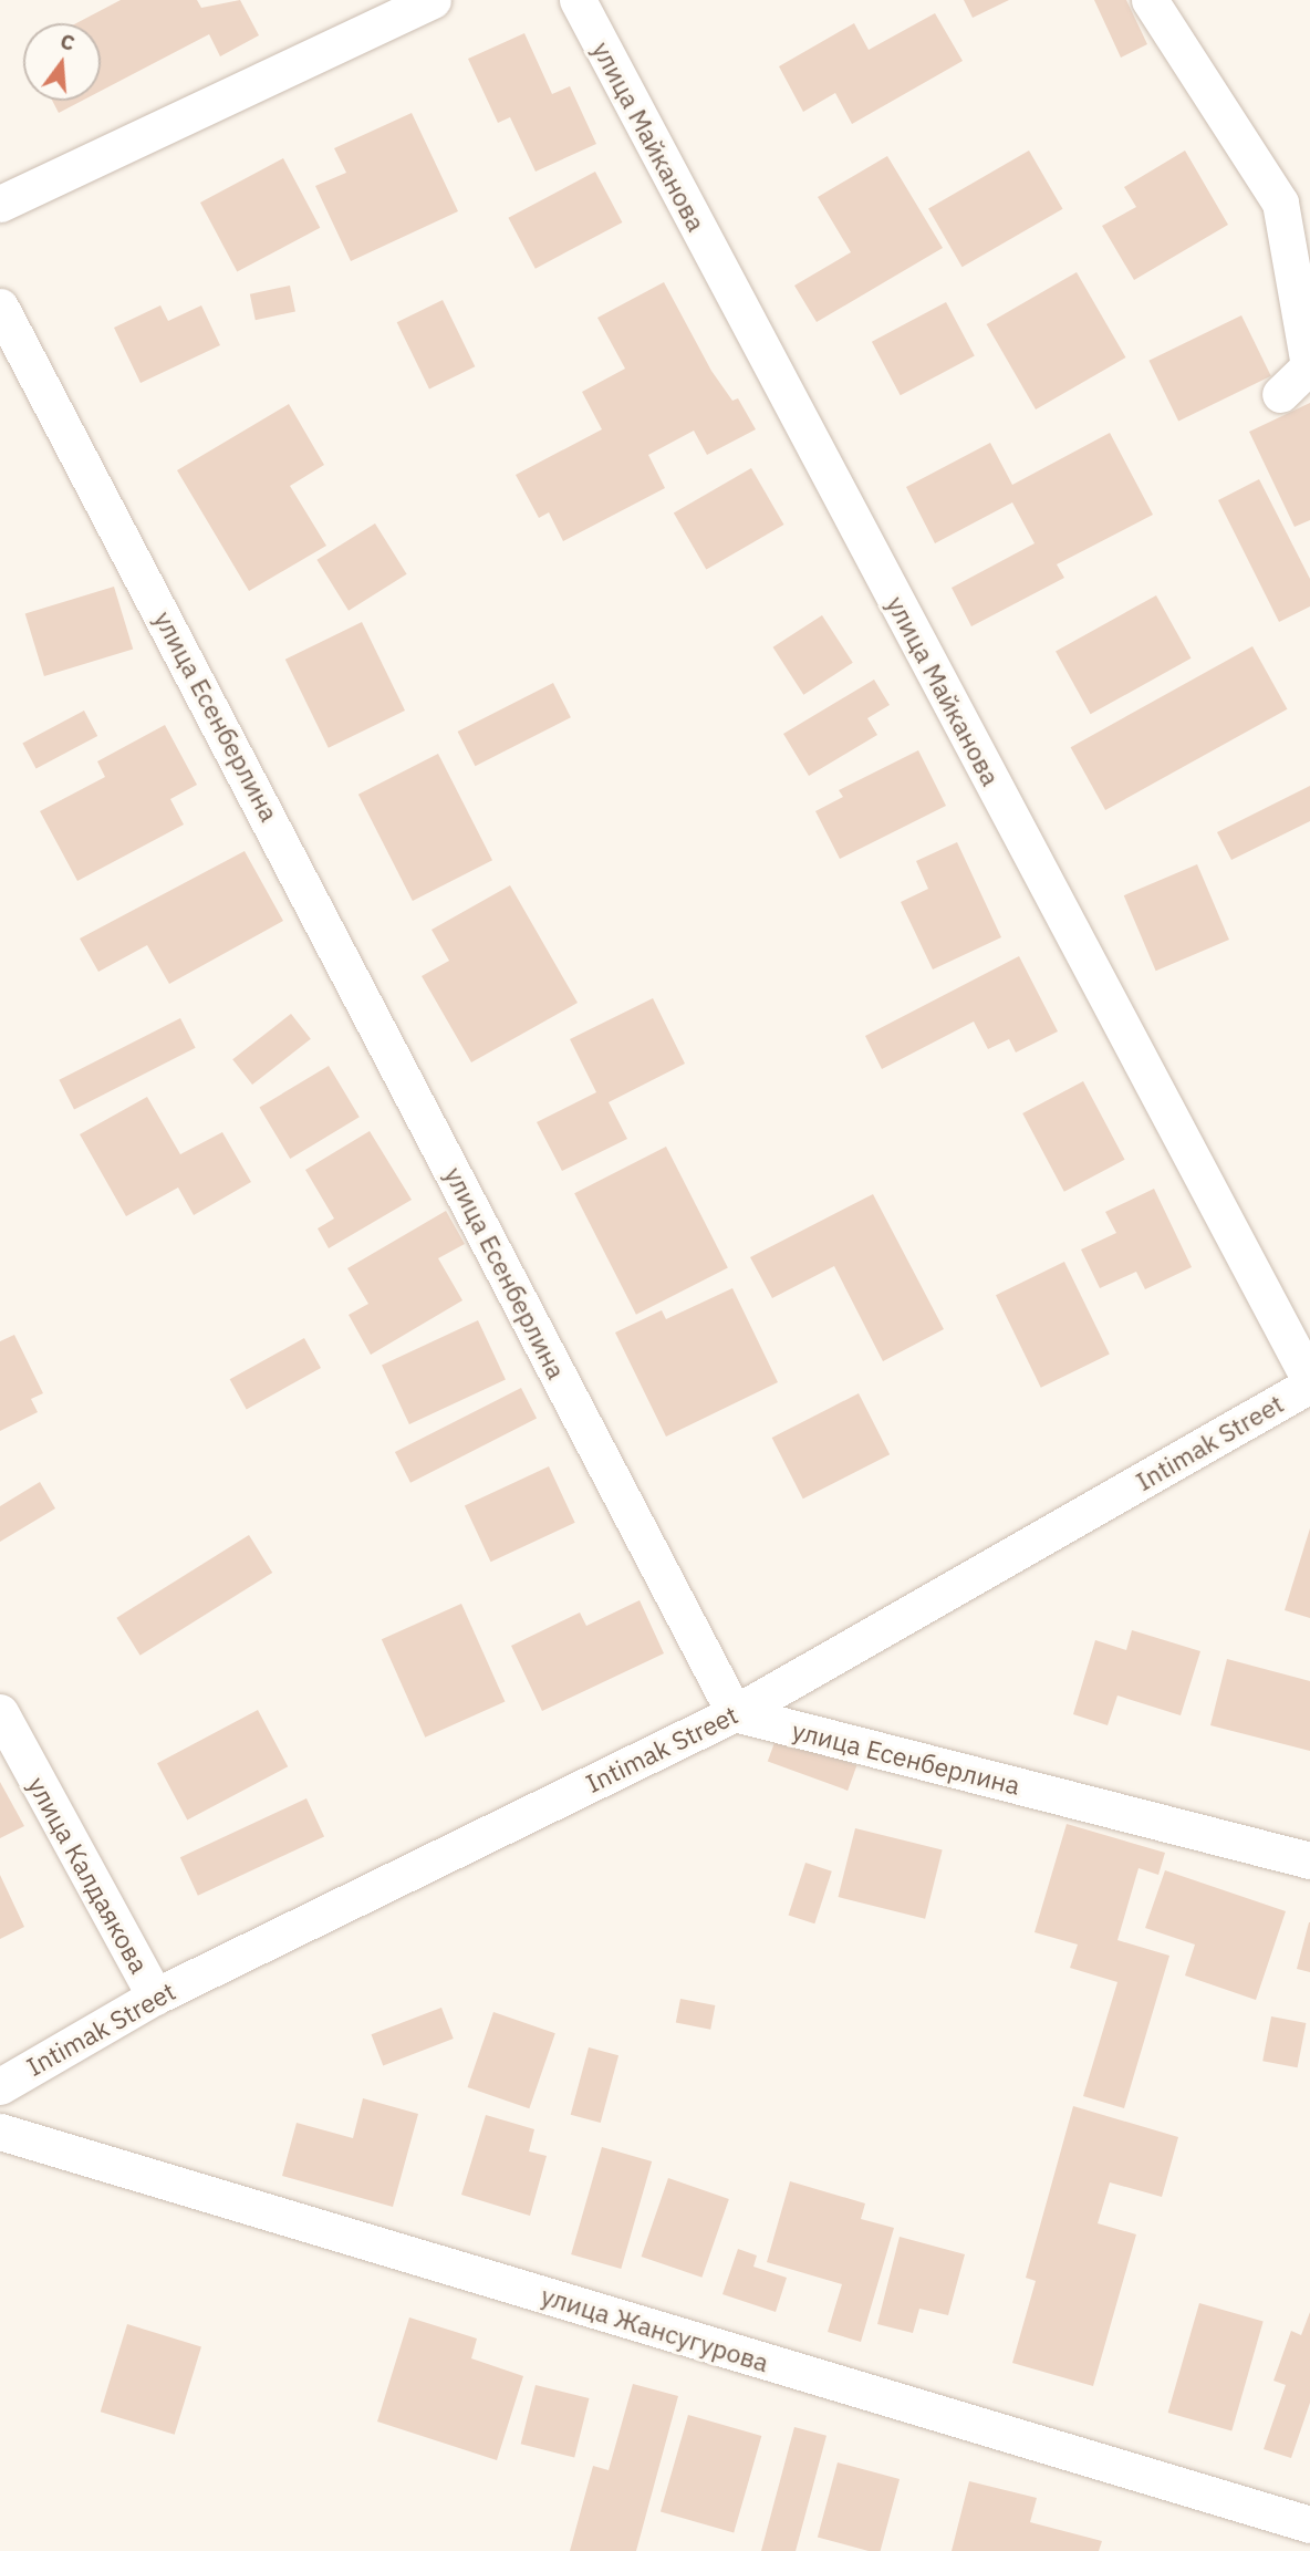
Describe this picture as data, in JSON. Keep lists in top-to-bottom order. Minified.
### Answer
{"streets":{"street":["улица Майканова","улица Есенберлина","Intimak Street","улица Калдаякова","улица Жансугурова"]},"crossings":[["улица Майканова","Intimak Street"],["улица Есенберлина","Intimak Street"],["Intimak Street","улица Калдаякова"]],"north":"top"}
